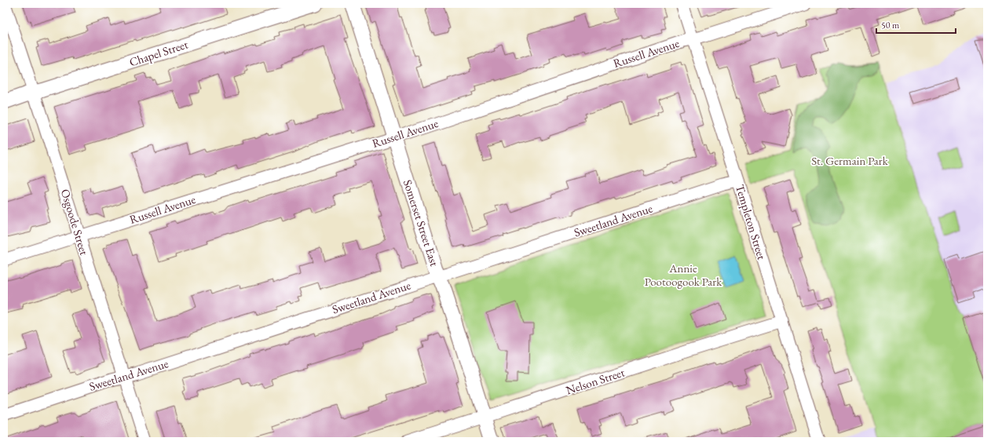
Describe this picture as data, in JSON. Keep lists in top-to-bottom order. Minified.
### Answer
{"streets":{"street":["Chapel Street","Russell Avenue","Sweetland Avenue","Osgoode Street","Templeton Street","Somerset Street East","Nelson Street"]},"crossings":[["Chapel Street","Osgoode Street"],["Russell Avenue","Osgoode Street"],["Russell Avenue","Templeton Street"],["Russell Avenue","Somerset Street East"],["Sweetland Avenue","Osgoode Street"],["Sweetland Avenue","Templeton Street"],["Sweetland Avenue","Somerset Street East"],["Templeton Street","Nelson Street"],["Somerset Street East","Nelson Street"]],"parks":["St. Germain Park","Annie Pootoogook Park"],"scale_bar":"50 m"}
